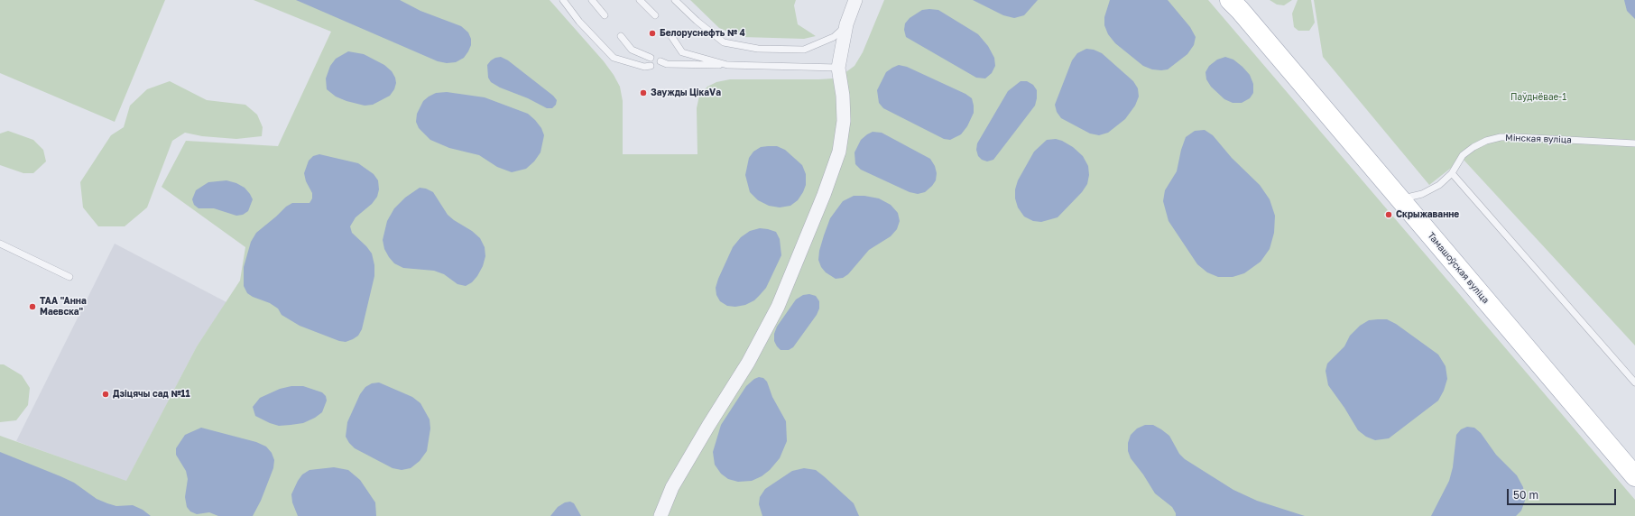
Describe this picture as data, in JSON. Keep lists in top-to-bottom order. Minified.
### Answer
{"streets":{"main road":["Тамашоўская вуліца"],"lane":["Мінская вуліца"]},"crossings":[["Мінская вуліца","Тамашоўская вуліца"]],"parks":["Паўднёвае-1"],"places":["Белоруснефть № 4","Заужды ЦікаVа","Скрыжаванне","ТАА \"Анна Маевска\"","Дзіцячы сад №11"],"scale_bar":"50 m"}
